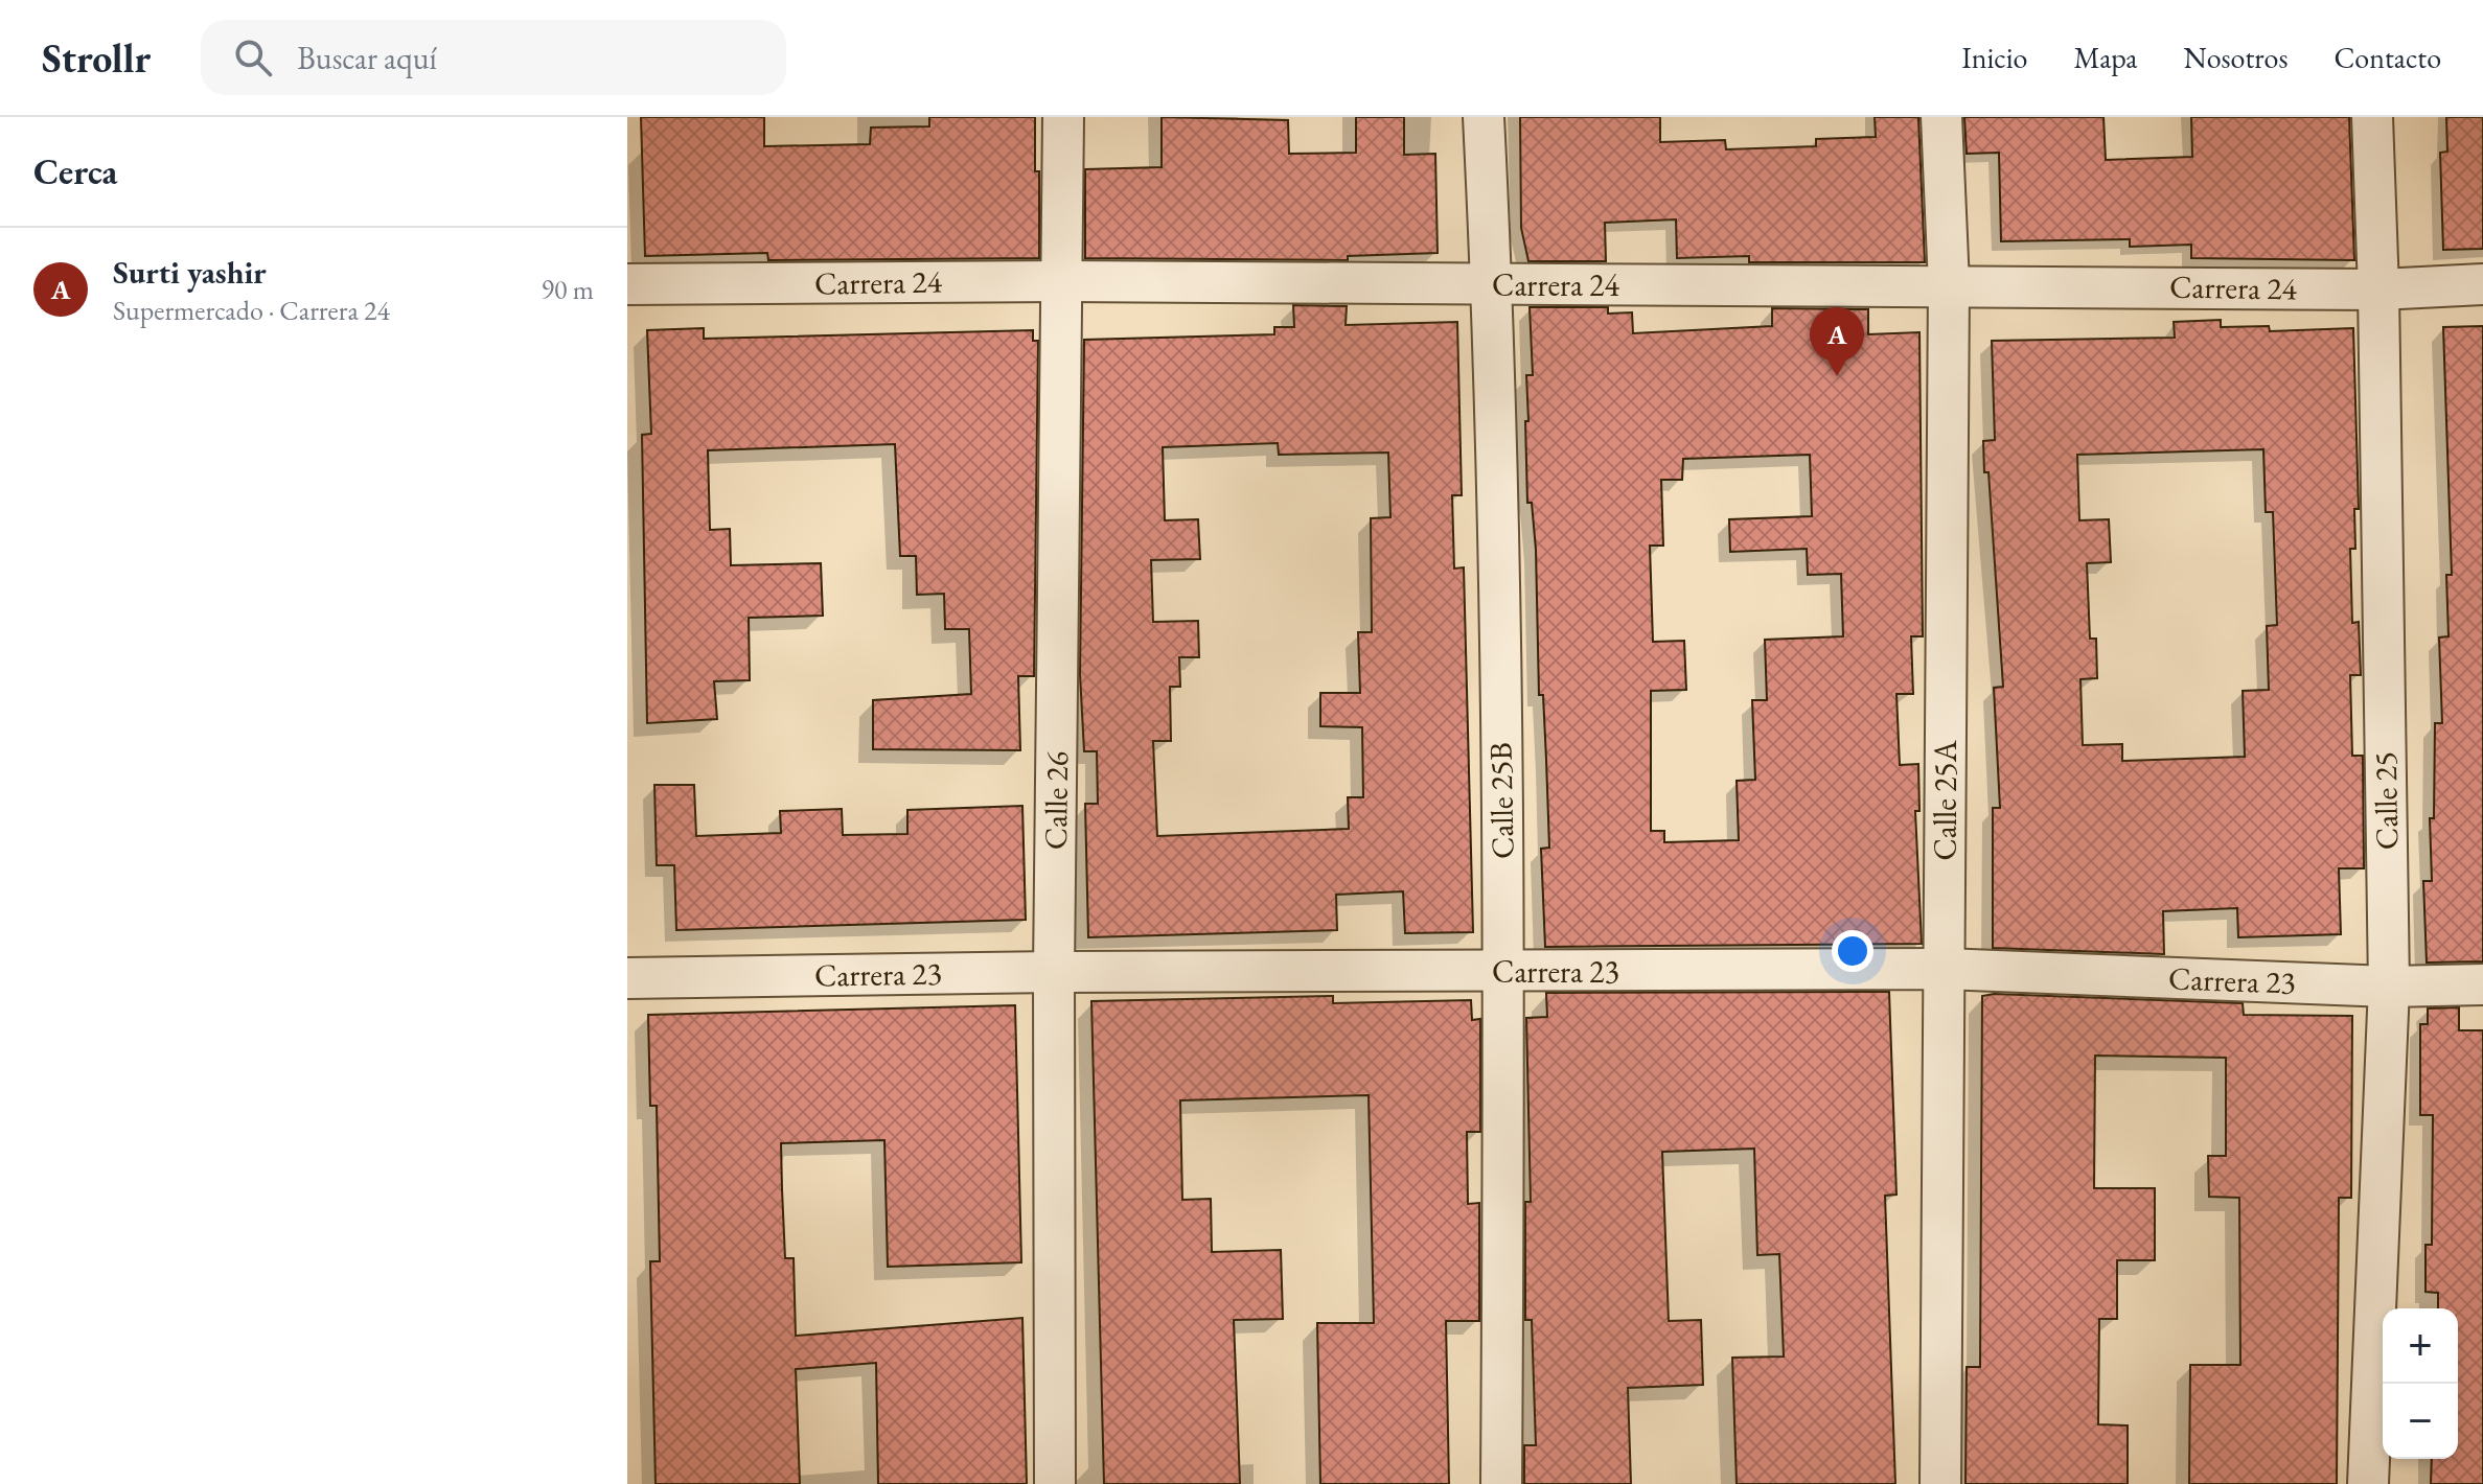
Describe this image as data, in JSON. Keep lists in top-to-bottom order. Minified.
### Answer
{"streets":{"street":["Carrera 24","Calle 26","Calle 25B","Calle 25A","Calle 25","Carrera 23"]},"crossings":[["Carrera 24","Calle 26"],["Carrera 24","Calle 25B"],["Carrera 24","Calle 25A"],["Carrera 24","Calle 25"],["Calle 26","Carrera 23"],["Calle 25B","Carrera 23"],["Calle 25A","Carrera 23"],["Calle 25","Carrera 23"]],"page":{"header":"Strollr","search":"Buscar aquí","nav":["Inicio","Mapa","Nosotros","Contacto"],"heading":"Cerca","list":[{"mark":"A","name":"Surti yashir","note":"Supermercado · Carrera 24","value":"90 m"}],"pins":"A","map_buttons":["+","−"]}}
